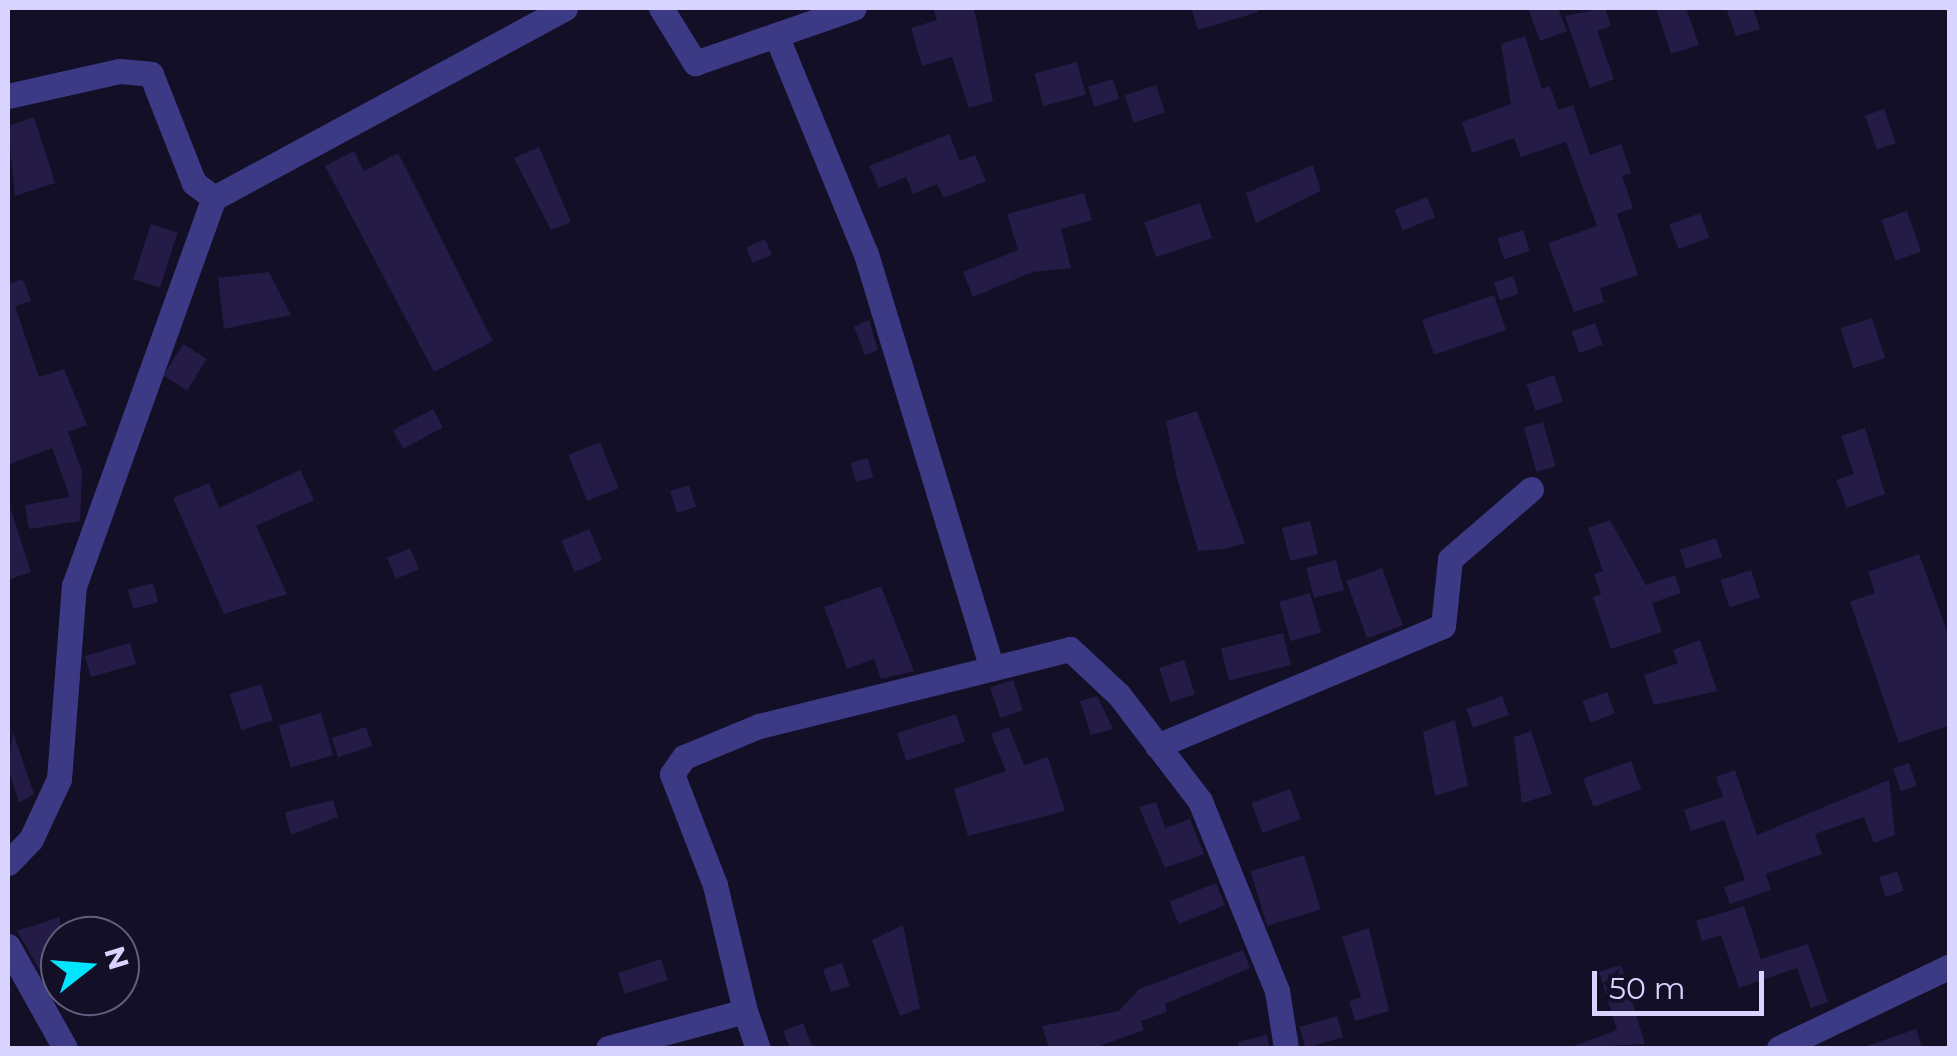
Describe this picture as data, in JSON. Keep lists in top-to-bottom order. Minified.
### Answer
{"scale_bar":"50 m","north":"right"}
